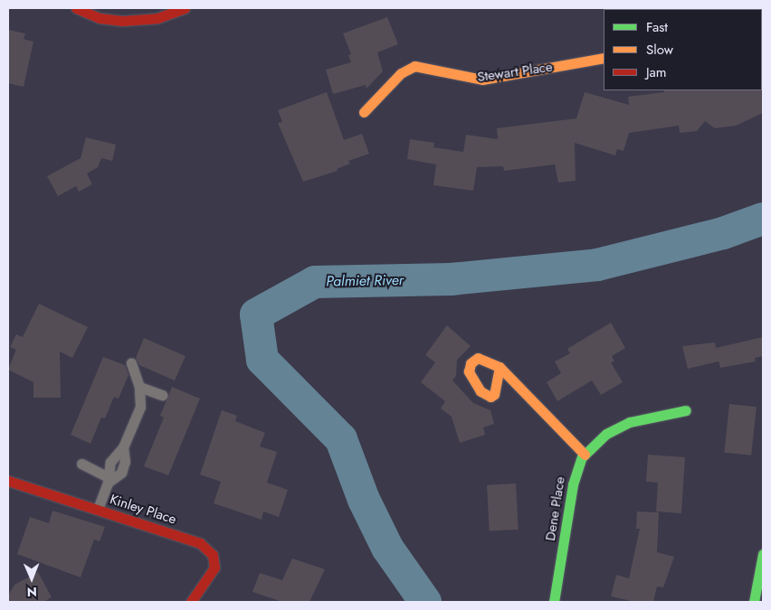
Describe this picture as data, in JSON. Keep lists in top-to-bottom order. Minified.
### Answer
{"streets":{"street":["Stewart Place","Dene Place","Kinley Place"]},"water":["Palmiet River"],"legend":["Fast","Slow","Jam"],"north":"bottom"}
